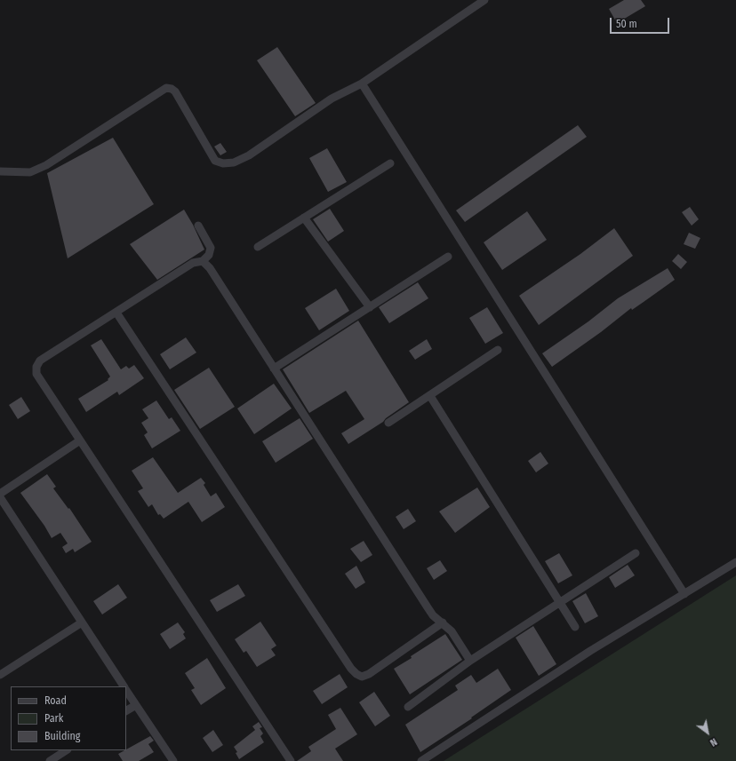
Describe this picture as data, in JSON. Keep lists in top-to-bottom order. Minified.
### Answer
{"legend":["Road","Park","Building"],"scale_bar":"50 m","north":"bottom right"}
